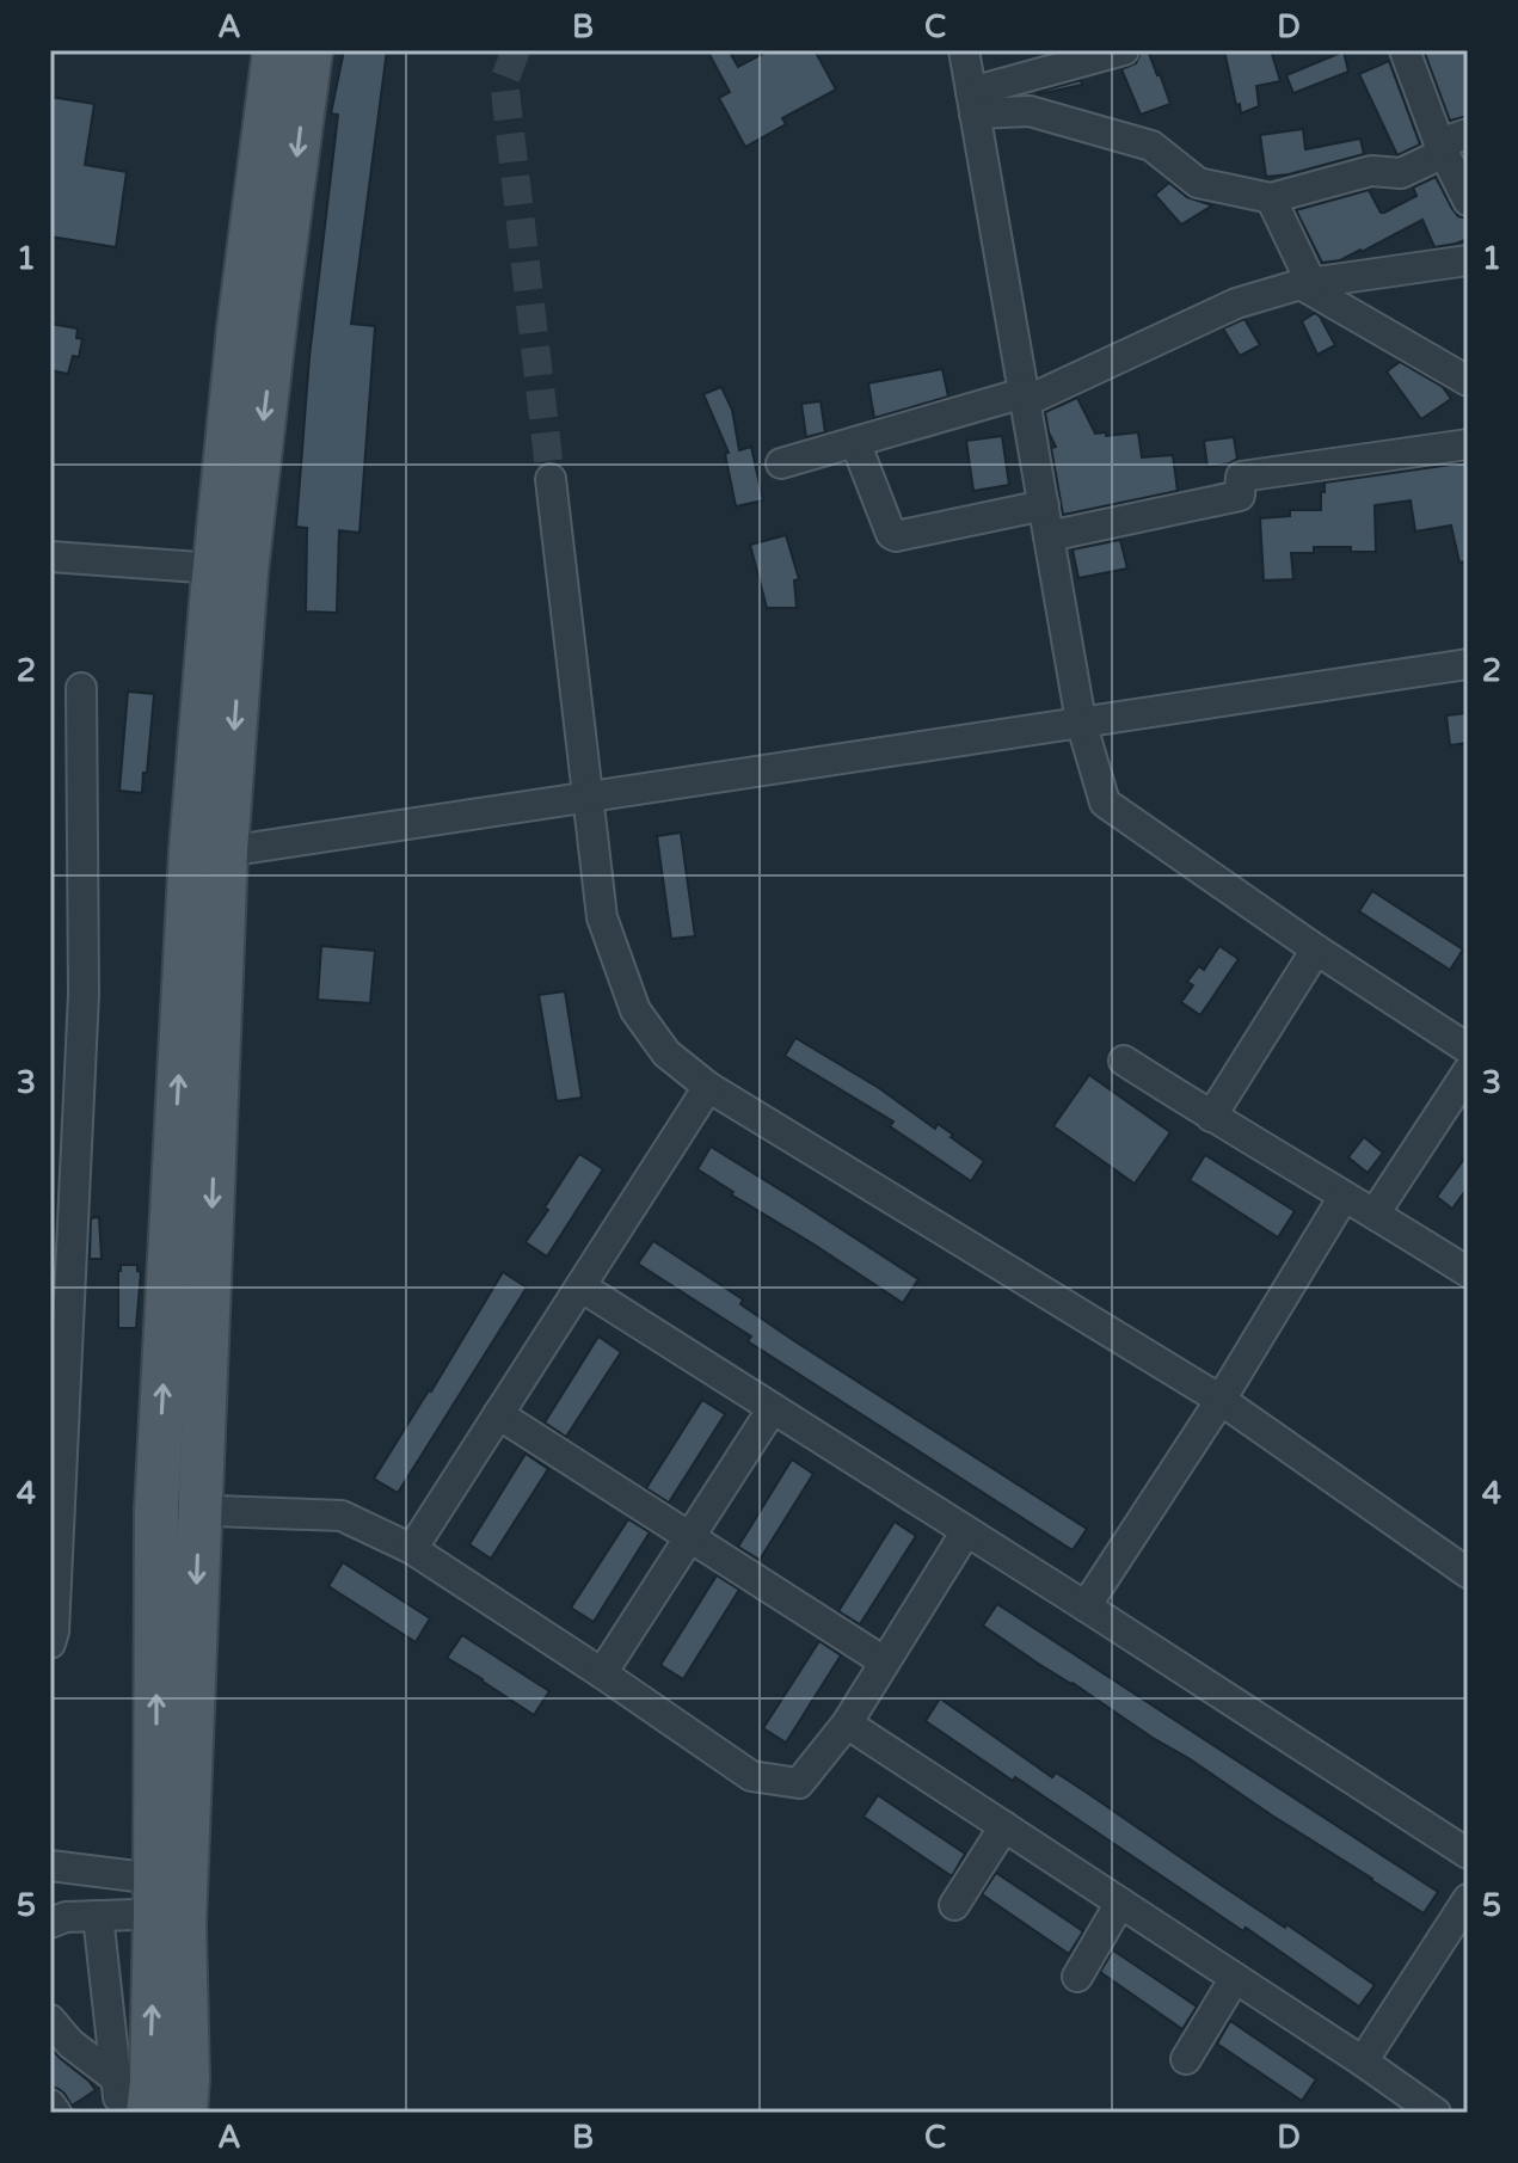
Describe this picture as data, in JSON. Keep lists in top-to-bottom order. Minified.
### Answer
{"grid":{"columns":["A","B","C","D"],"rows":["1","2","3","4","5"]}}
